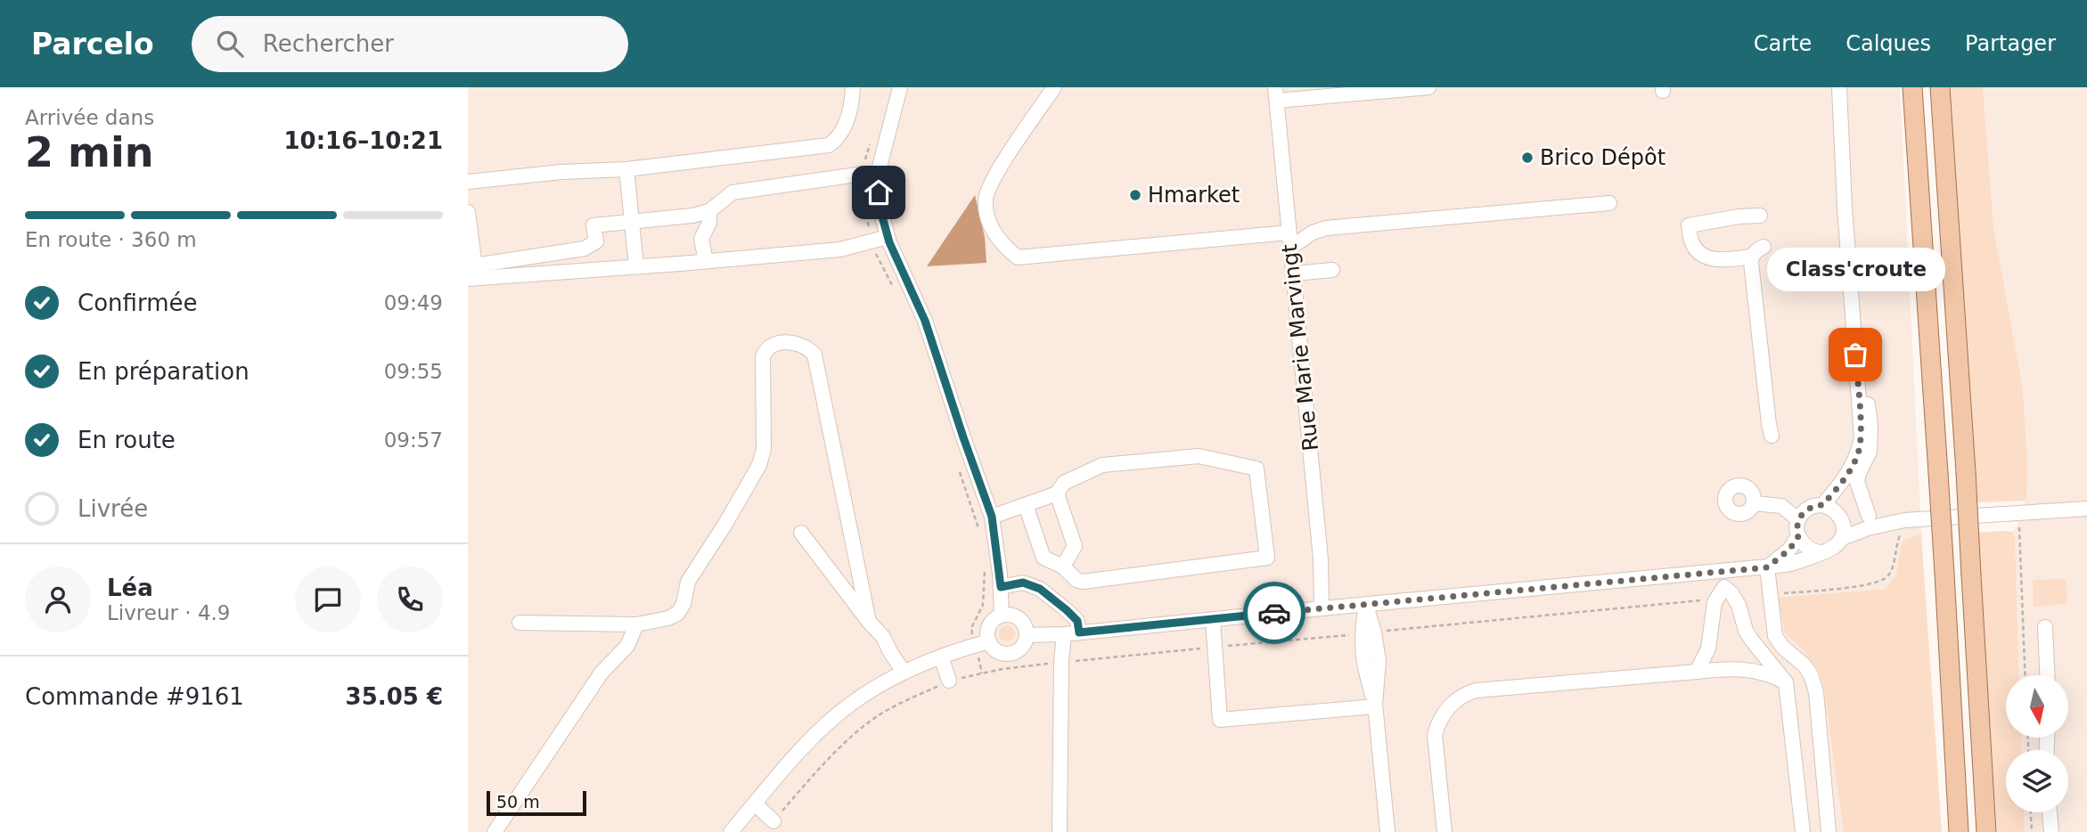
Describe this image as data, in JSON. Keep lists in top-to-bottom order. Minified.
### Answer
{"streets":{"street":["Rue Marie Marvingt"]},"places":["Brico Dépôt","Hmarket","Class'croute"],"scale_bar":"50 m","north":"bottom","page":{"header":"Parcelo","search":"Rechercher","nav":["Carte","Calques","Partager"],"heading":["2 min","Arrivée dans","10:16–10:21"],"panel":["Léa","Livreur · 4.9","Commande #9161","35.05 €"],"bar":"En route · 360 m","bubble":"Class'croute","list":[["Confirmée","09:49"],["En préparation","09:55"],["En route","09:57"],"Livrée"],"scale":"50 m"}}
